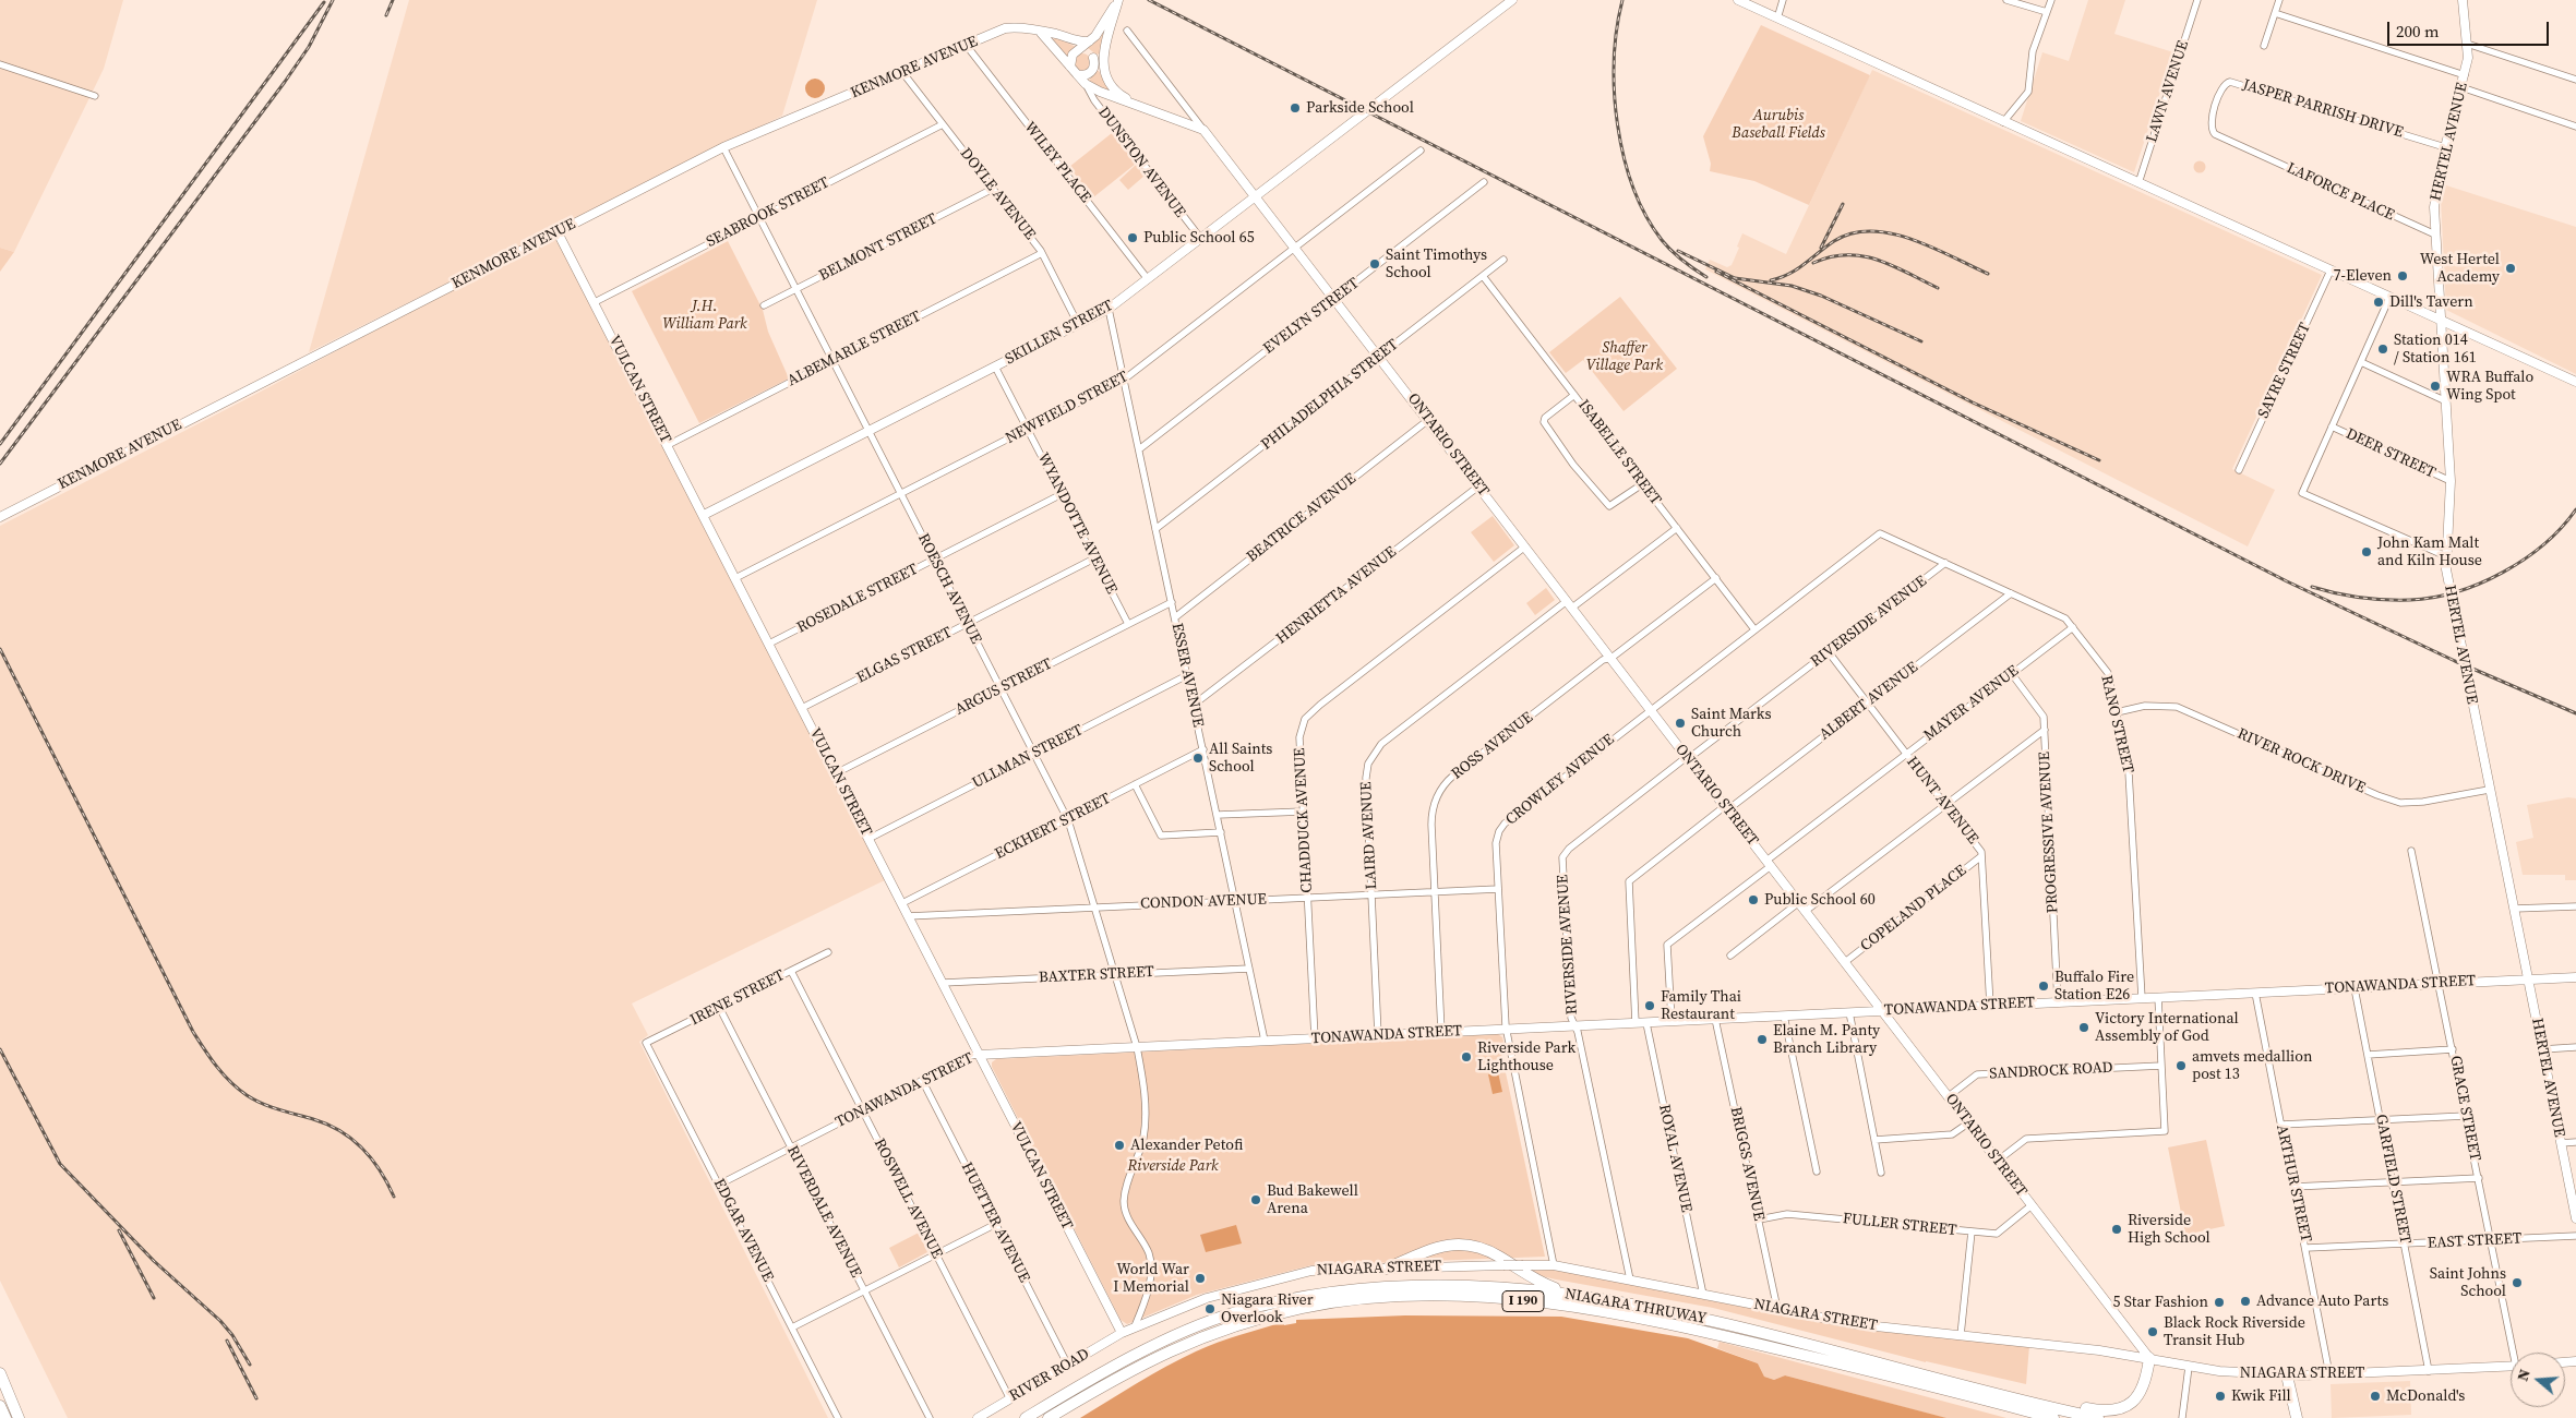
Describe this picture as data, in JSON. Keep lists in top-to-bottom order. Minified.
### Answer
{"streets":{"highway":["I 190","NIAGARA THRUWAY"],"street":["KENMORE AVENUE","LAWN AVENUE","JASPER PARRISH DRIVE","HERTEL AVENUE","WILEY PLACE","DUNSTON AVENUE","LAFORCE PLACE","DOYLE AVENUE","SEABROOK STREET","BELMONT STREET","EVELYN STREET","SKILLEN STREET","ALBEMARLE STREET","SAYRE STREET","VULCAN STREET","PHILADELPHIA STREET","NEWFIELD STREET","ONTARIO STREET","ISABELLE STREET","DEER STREET","BEATRICE AVENUE","WYANDOTTE AVENUE","ROESCH AVENUE","HENRIETTA AVENUE","ROSEDALE STREET","RIVERSIDE AVENUE","ELGAS STREET","ESSER AVENUE","ARGUS STREET","ALBERT AVENUE","MAYER AVENUE","RANO STREET","ROSS AVENUE","ULLMAN STREET","RIVER ROCK DRIVE","CROWLEY AVENUE","HUNT AVENUE","CHADDUCK AVENUE","ECKHERT STREET","PROGRESSIVE AVENUE","LAIRD AVENUE","CONDON AVENUE","COPELAND PLACE","BAXTER STREET","TONAWANDA STREET","IRENE STREET","SANDROCK ROAD","GRACE STREET","ROYAL AVENUE","BRIGGS AVENUE","GARFIELD STREET","ARTHUR STREET","ROSWELL AVENUE","RIVERDALE AVENUE","HUETTER AVENUE","FULLER STREET","EDGAR AVENUE","EAST STREET","NIAGARA STREET","RIVER ROAD"]},"crossings":[["KENMORE AVENUE","WILEY PLACE"],["KENMORE AVENUE","DOYLE AVENUE"],["KENMORE AVENUE","VULCAN STREET"],["KENMORE AVENUE","ROESCH AVENUE"],["JASPER PARRISH DRIVE","HERTEL AVENUE"],["JASPER PARRISH DRIVE","LAFORCE PLACE"],["HERTEL AVENUE","LAFORCE PLACE"],["HERTEL AVENUE","DEER STREET"],["HERTEL AVENUE","RIVER ROCK DRIVE"],["HERTEL AVENUE","TONAWANDA STREET"],["WILEY PLACE","SKILLEN STREET"],["DUNSTON AVENUE","SKILLEN STREET"],["DOYLE AVENUE","SEABROOK STREET"],["DOYLE AVENUE","BELMONT STREET"],["DOYLE AVENUE","SKILLEN STREET"],["DOYLE AVENUE","ALBEMARLE STREET"],["SEABROOK STREET","VULCAN STREET"],["SEABROOK STREET","ROESCH AVENUE"],["BELMONT STREET","ROESCH AVENUE"],["EVELYN STREET","ONTARIO STREET"],["EVELYN STREET","ESSER AVENUE"],["SKILLEN STREET","VULCAN STREET"],["SKILLEN STREET","ONTARIO STREET"],["SKILLEN STREET","WYANDOTTE AVENUE"],["SKILLEN STREET","ROESCH AVENUE"],["SKILLEN STREET","ESSER AVENUE"],["ALBEMARLE STREET","VULCAN STREET"],["ALBEMARLE STREET","ROESCH AVENUE"],["VULCAN STREET","NEWFIELD STREET"],["VULCAN STREET","ROSEDALE STREET"],["VULCAN STREET","ELGAS STREET"],["VULCAN STREET","ARGUS STREET"],["VULCAN STREET","ULLMAN STREET"],["VULCAN STREET","ECKHERT STREET"],["VULCAN STREET","CONDON AVENUE"],["VULCAN STREET","BAXTER STREET"],["VULCAN STREET","TONAWANDA STREET"],["VULCAN STREET","NIAGARA STREET"],["VULCAN STREET","RIVER ROAD"],["PHILADELPHIA STREET","ONTARIO STREET"],["PHILADELPHIA STREET","ISABELLE STREET"],["PHILADELPHIA STREET","ESSER AVENUE"],["NEWFIELD STREET","ONTARIO STREET"],["NEWFIELD STREET","WYANDOTTE AVENUE"],["NEWFIELD STREET","ROESCH AVENUE"],["NEWFIELD STREET","ESSER AVENUE"],["ONTARIO STREET","BEATRICE AVENUE"],["ONTARIO STREET","HENRIETTA AVENUE"],["ONTARIO STREET","RIVERSIDE AVENUE"],["ONTARIO STREET","ALBERT AVENUE"],["ONTARIO STREET","MAYER AVENUE"],["ONTARIO STREET","ROSS AVENUE"],["ONTARIO STREET","CROWLEY AVENUE"],["ONTARIO STREET","CHADDUCK AVENUE"],["ONTARIO STREET","LAIRD AVENUE"],["ONTARIO STREET","COPELAND PLACE"],["ONTARIO STREET","TONAWANDA STREET"],["ONTARIO STREET","SANDROCK ROAD"],["ONTARIO STREET","FULLER STREET"],["ONTARIO STREET","NIAGARA STREET"],["ISABELLE STREET","ROSS AVENUE"],["ISABELLE STREET","CROWLEY AVENUE"],["ISABELLE STREET","LAIRD AVENUE"],["BEATRICE AVENUE","ESSER AVENUE"],["WYANDOTTE AVENUE","ROSEDALE STREET"],["WYANDOTTE AVENUE","ELGAS STREET"],["WYANDOTTE AVENUE","ARGUS STREET"],["ROESCH AVENUE","ROSEDALE STREET"],["ROESCH AVENUE","ELGAS STREET"],["ROESCH AVENUE","ARGUS STREET"],["ROESCH AVENUE","ULLMAN STREET"],["ROESCH AVENUE","ECKHERT STREET"],["ROESCH AVENUE","CONDON AVENUE"],["ROESCH AVENUE","BAXTER STREET"],["ROESCH AVENUE","TONAWANDA STREET"],["ROESCH AVENUE","NIAGARA STREET"],["HENRIETTA AVENUE","ESSER AVENUE"],["RIVERSIDE AVENUE","RANO STREET"],["RIVERSIDE AVENUE","HUNT AVENUE"],["RIVERSIDE AVENUE","TONAWANDA STREET"],["RIVERSIDE AVENUE","NIAGARA STREET"],["ESSER AVENUE","ARGUS STREET"],["ESSER AVENUE","ULLMAN STREET"],["ESSER AVENUE","ECKHERT STREET"],["ESSER AVENUE","CONDON AVENUE"],["ESSER AVENUE","BAXTER STREET"],["ESSER AVENUE","TONAWANDA STREET"],["ALBERT AVENUE","RANO STREET"],["ALBERT AVENUE","HUNT AVENUE"],["MAYER AVENUE","RANO STREET"],["MAYER AVENUE","HUNT AVENUE"],["MAYER AVENUE","PROGRESSIVE AVENUE"],["MAYER AVENUE","TONAWANDA STREET"],["RANO STREET","RIVER ROCK DRIVE"],["RANO STREET","CROWLEY AVENUE"],["RANO STREET","TONAWANDA STREET"],["ROSS AVENUE","CONDON AVENUE"],["ROSS AVENUE","TONAWANDA STREET"],["CROWLEY AVENUE","CONDON AVENUE"],["CROWLEY AVENUE","TONAWANDA STREET"],["CROWLEY AVENUE","NIAGARA STREET"],["HUNT AVENUE","COPELAND PLACE"],["HUNT AVENUE","TONAWANDA STREET"],["CHADDUCK AVENUE","CONDON AVENUE"],["CHADDUCK AVENUE","TONAWANDA STREET"],["PROGRESSIVE AVENUE","TONAWANDA STREET"],["LAIRD AVENUE","CONDON AVENUE"],["LAIRD AVENUE","TONAWANDA STREET"],["TONAWANDA STREET","GRACE STREET"],["TONAWANDA STREET","ROYAL AVENUE"],["TONAWANDA STREET","BRIGGS AVENUE"],["TONAWANDA STREET","GARFIELD STREET"],["TONAWANDA STREET","ARTHUR STREET"],["TONAWANDA STREET","ROSWELL AVENUE"],["TONAWANDA STREET","RIVERDALE AVENUE"],["TONAWANDA STREET","HUETTER AVENUE"],["TONAWANDA STREET","EDGAR AVENUE"],["IRENE STREET","ROSWELL AVENUE"],["IRENE STREET","RIVERDALE AVENUE"],["IRENE STREET","EDGAR AVENUE"],["GRACE STREET","EAST STREET"],["ROYAL AVENUE","NIAGARA STREET"],["BRIGGS AVENUE","FULLER STREET"],["BRIGGS AVENUE","NIAGARA STREET"],["GARFIELD STREET","EAST STREET"],["GARFIELD STREET","NIAGARA STREET"],["ARTHUR STREET","EAST STREET"],["ARTHUR STREET","NIAGARA STREET"],["ROSWELL AVENUE","RIVER ROAD"],["HUETTER AVENUE","RIVER ROAD"],["NIAGARA STREET","RIVER ROAD"]],"parks":["Aurubis Baseball Fields","J.H. William Park","Shaffer Village Park","Riverside Park"],"places":["Parkside School","Public School 65","Saint Timothys School","West Hertel Academy","7-Eleven","Dill's Tavern","Station 014 / Station 161","WRA Buffalo Wing Spot","John Kam Malt and Kiln House","Saint Marks Church","All Saints School","Public School 60","Buffalo Fire Station E26","Family Thai Restaurant","Victory International Assembly of God","Elaine M. Panty Branch Library","Riverside Park Lighthouse","amvets medallion post 13","Alexander Petofi","Bud Bakewell Arena","Riverside High School","World War I Memorial","Saint Johns School","Advance Auto Parts","5 Star Fashion","Niagara River Overlook","Black Rock Riverside Transit Hub","Kwik Fill","McDonald's"],"scale_bar":"200 m","north":"left"}
